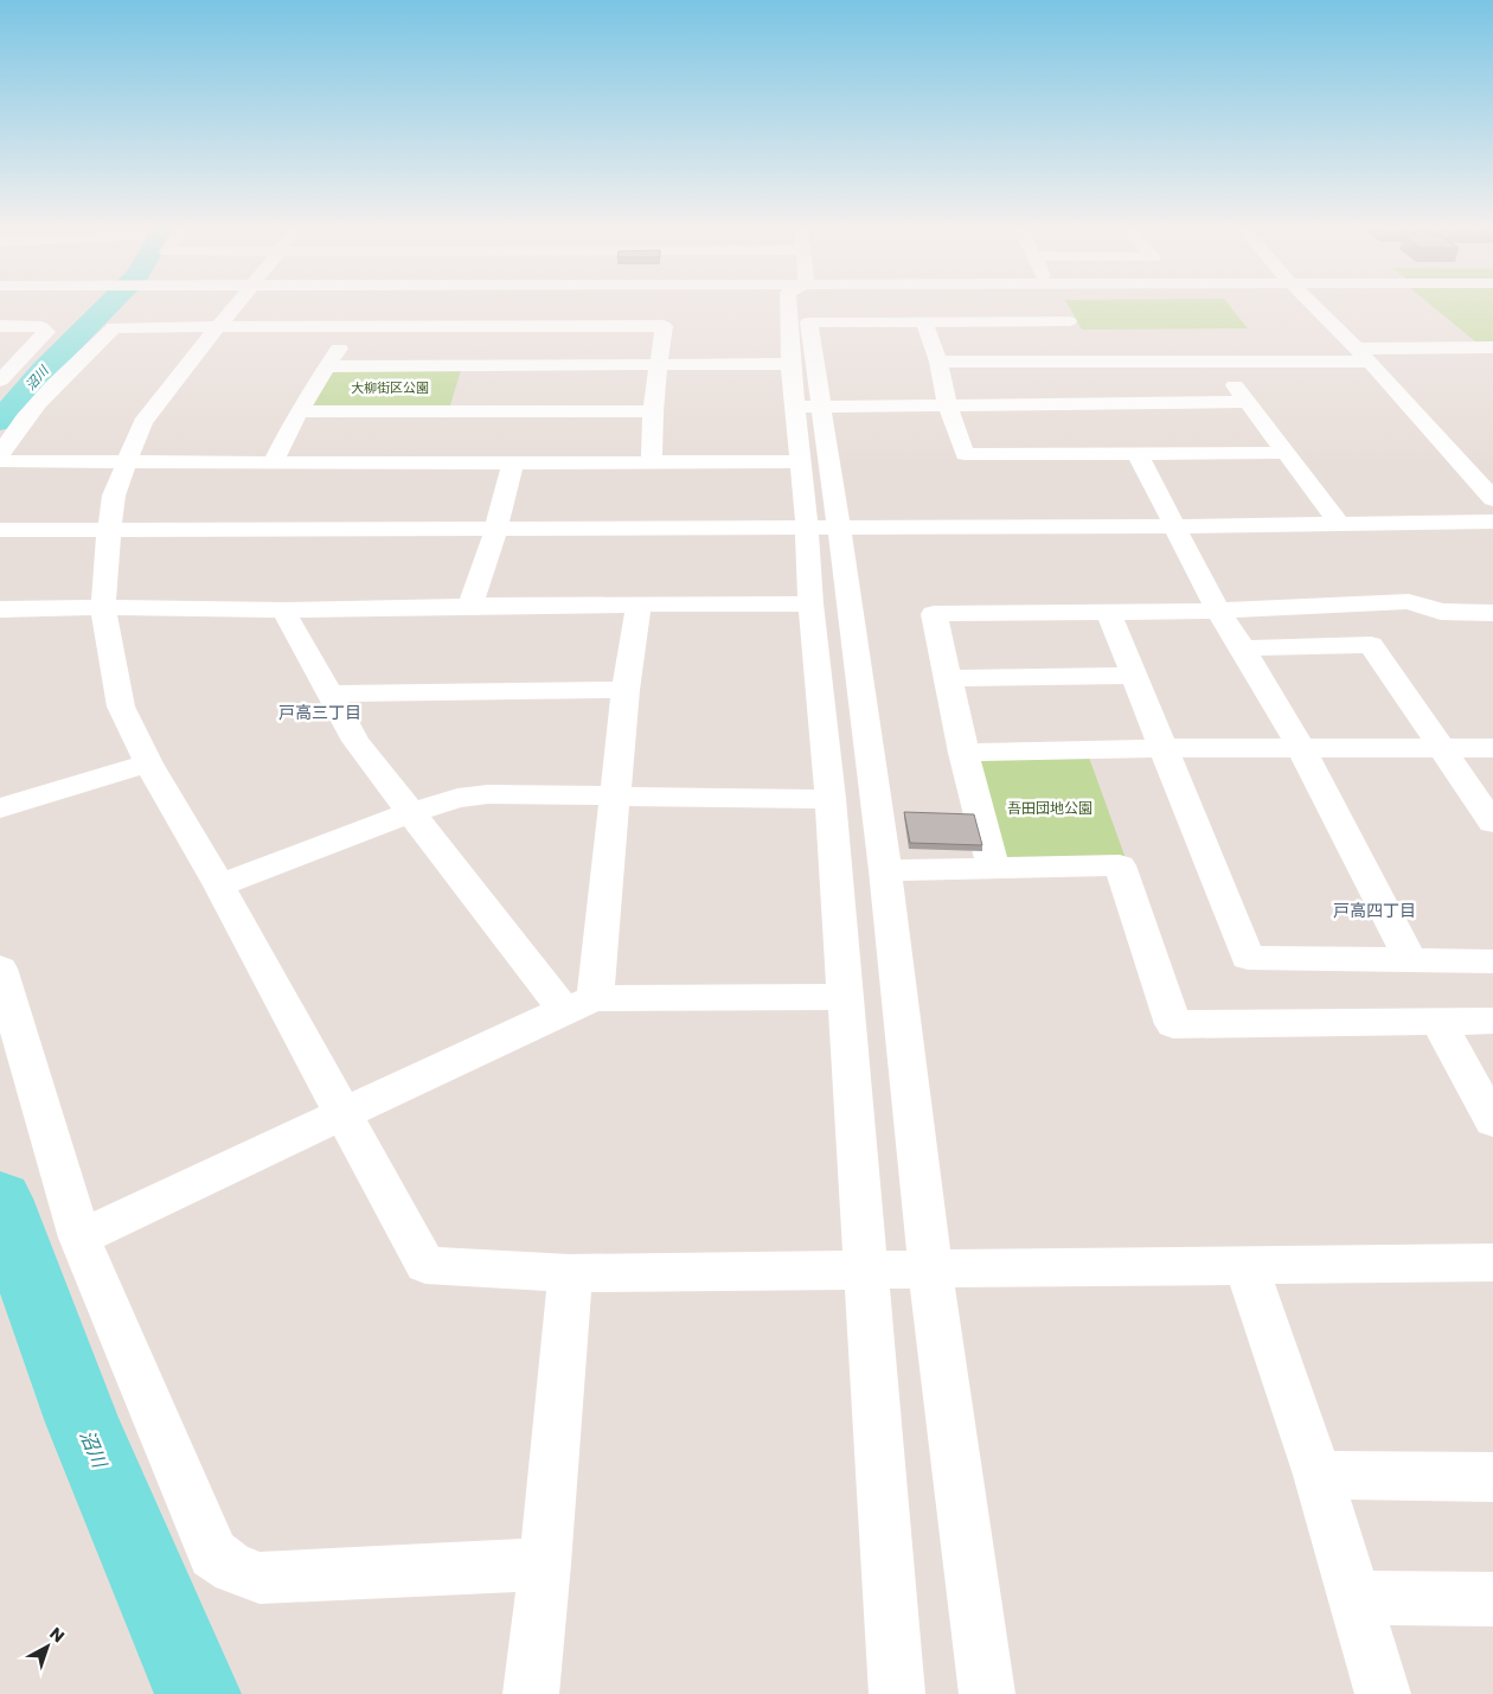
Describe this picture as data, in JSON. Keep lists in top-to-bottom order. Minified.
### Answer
{"districts":["戸高三丁目","戸高四丁目"],"water":["沼川"],"parks":["大柳街区公園","吾田団地公園"],"north":"top right"}
